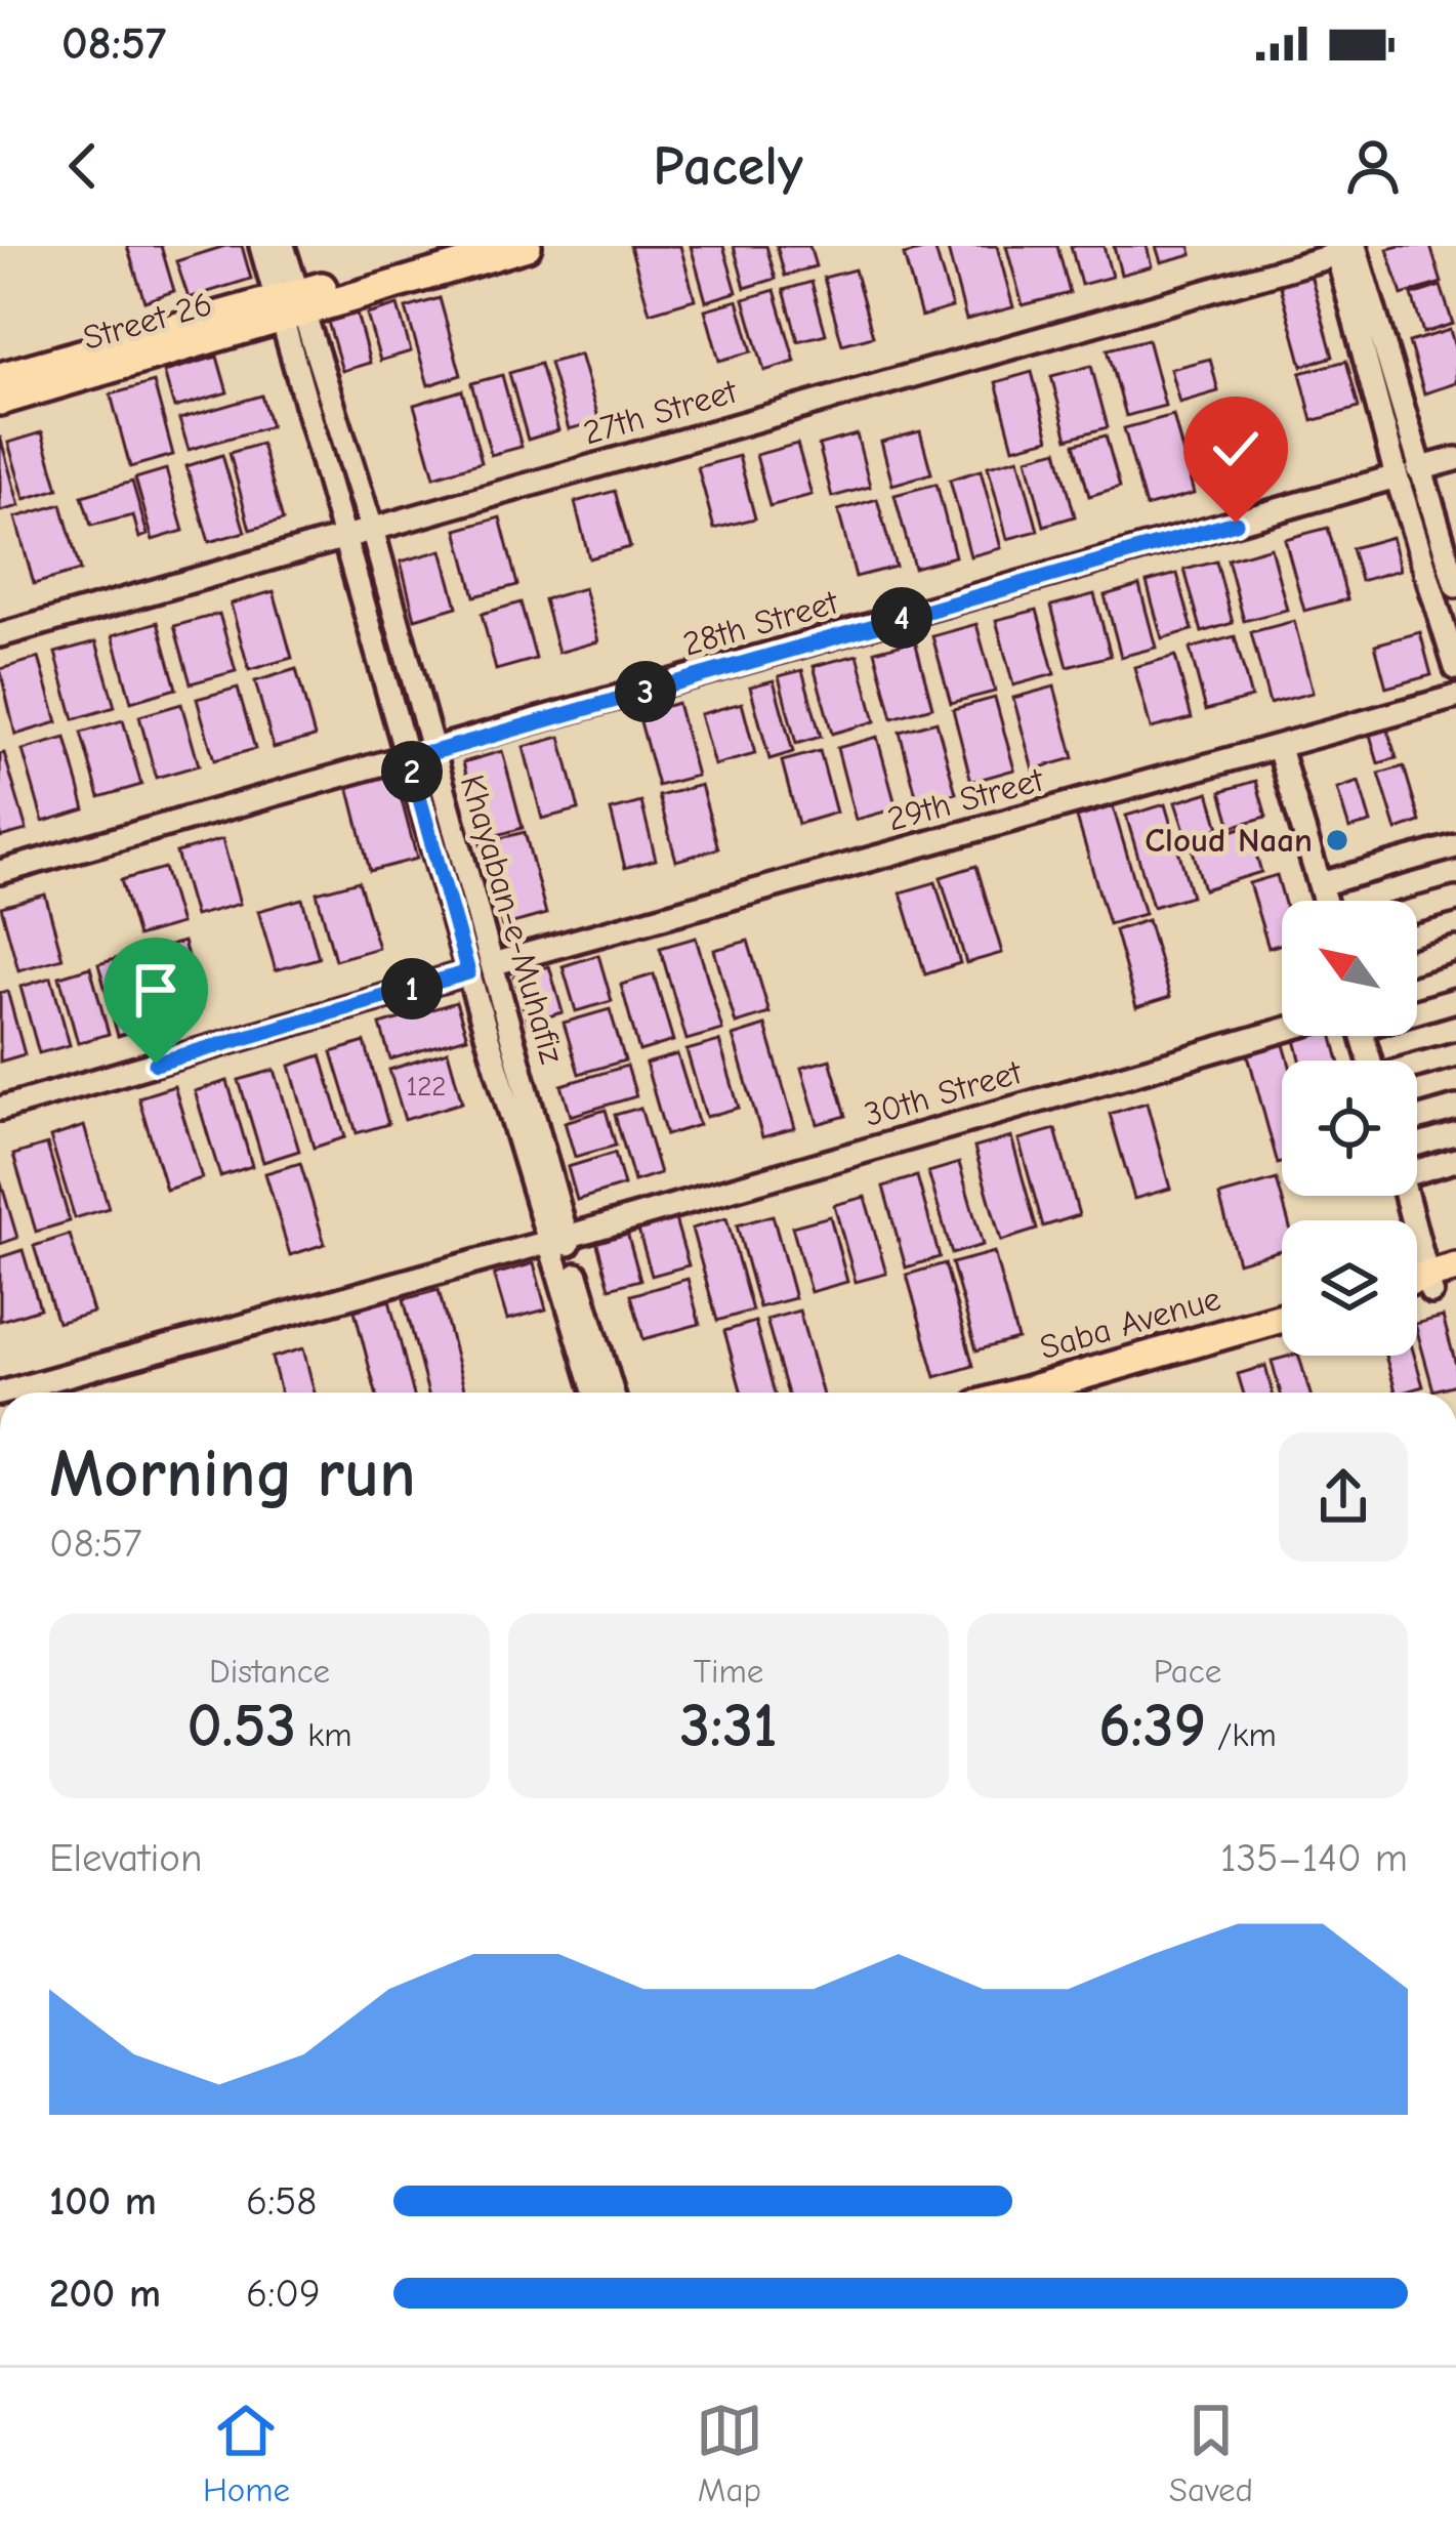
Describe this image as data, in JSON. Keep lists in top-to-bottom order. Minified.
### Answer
{"streets":{"main road":["Street 26","Saba Avenue"],"street":["27th Street","28th Street","29th Street","Khayaban-e-Muhafiz","30th Street"]},"crossings":[["Street 26","Khayaban-e-Muhafiz"],["27th Street","Khayaban-e-Muhafiz"],["28th Street","Khayaban-e-Muhafiz"],["29th Street","Khayaban-e-Muhafiz"],["Khayaban-e-Muhafiz","30th Street"]],"places":["Cloud Naan"],"house_numbers":["122"],"north":"top left","page":{"status":"08:57","header":"Pacely","pins":["4","3","2","1"],"heading":["Morning run","08:57"],"stats":[["Distance","0.53 km"],["Time","3:31"],["Pace","6:39 /km"]],"chart":["Elevation","135–140 m"],"list":[{"name":"100 m","note":"6:58"},{"name":"200 m","note":"6:09"}],"tabs":["Home","Map","Saved"]}}
